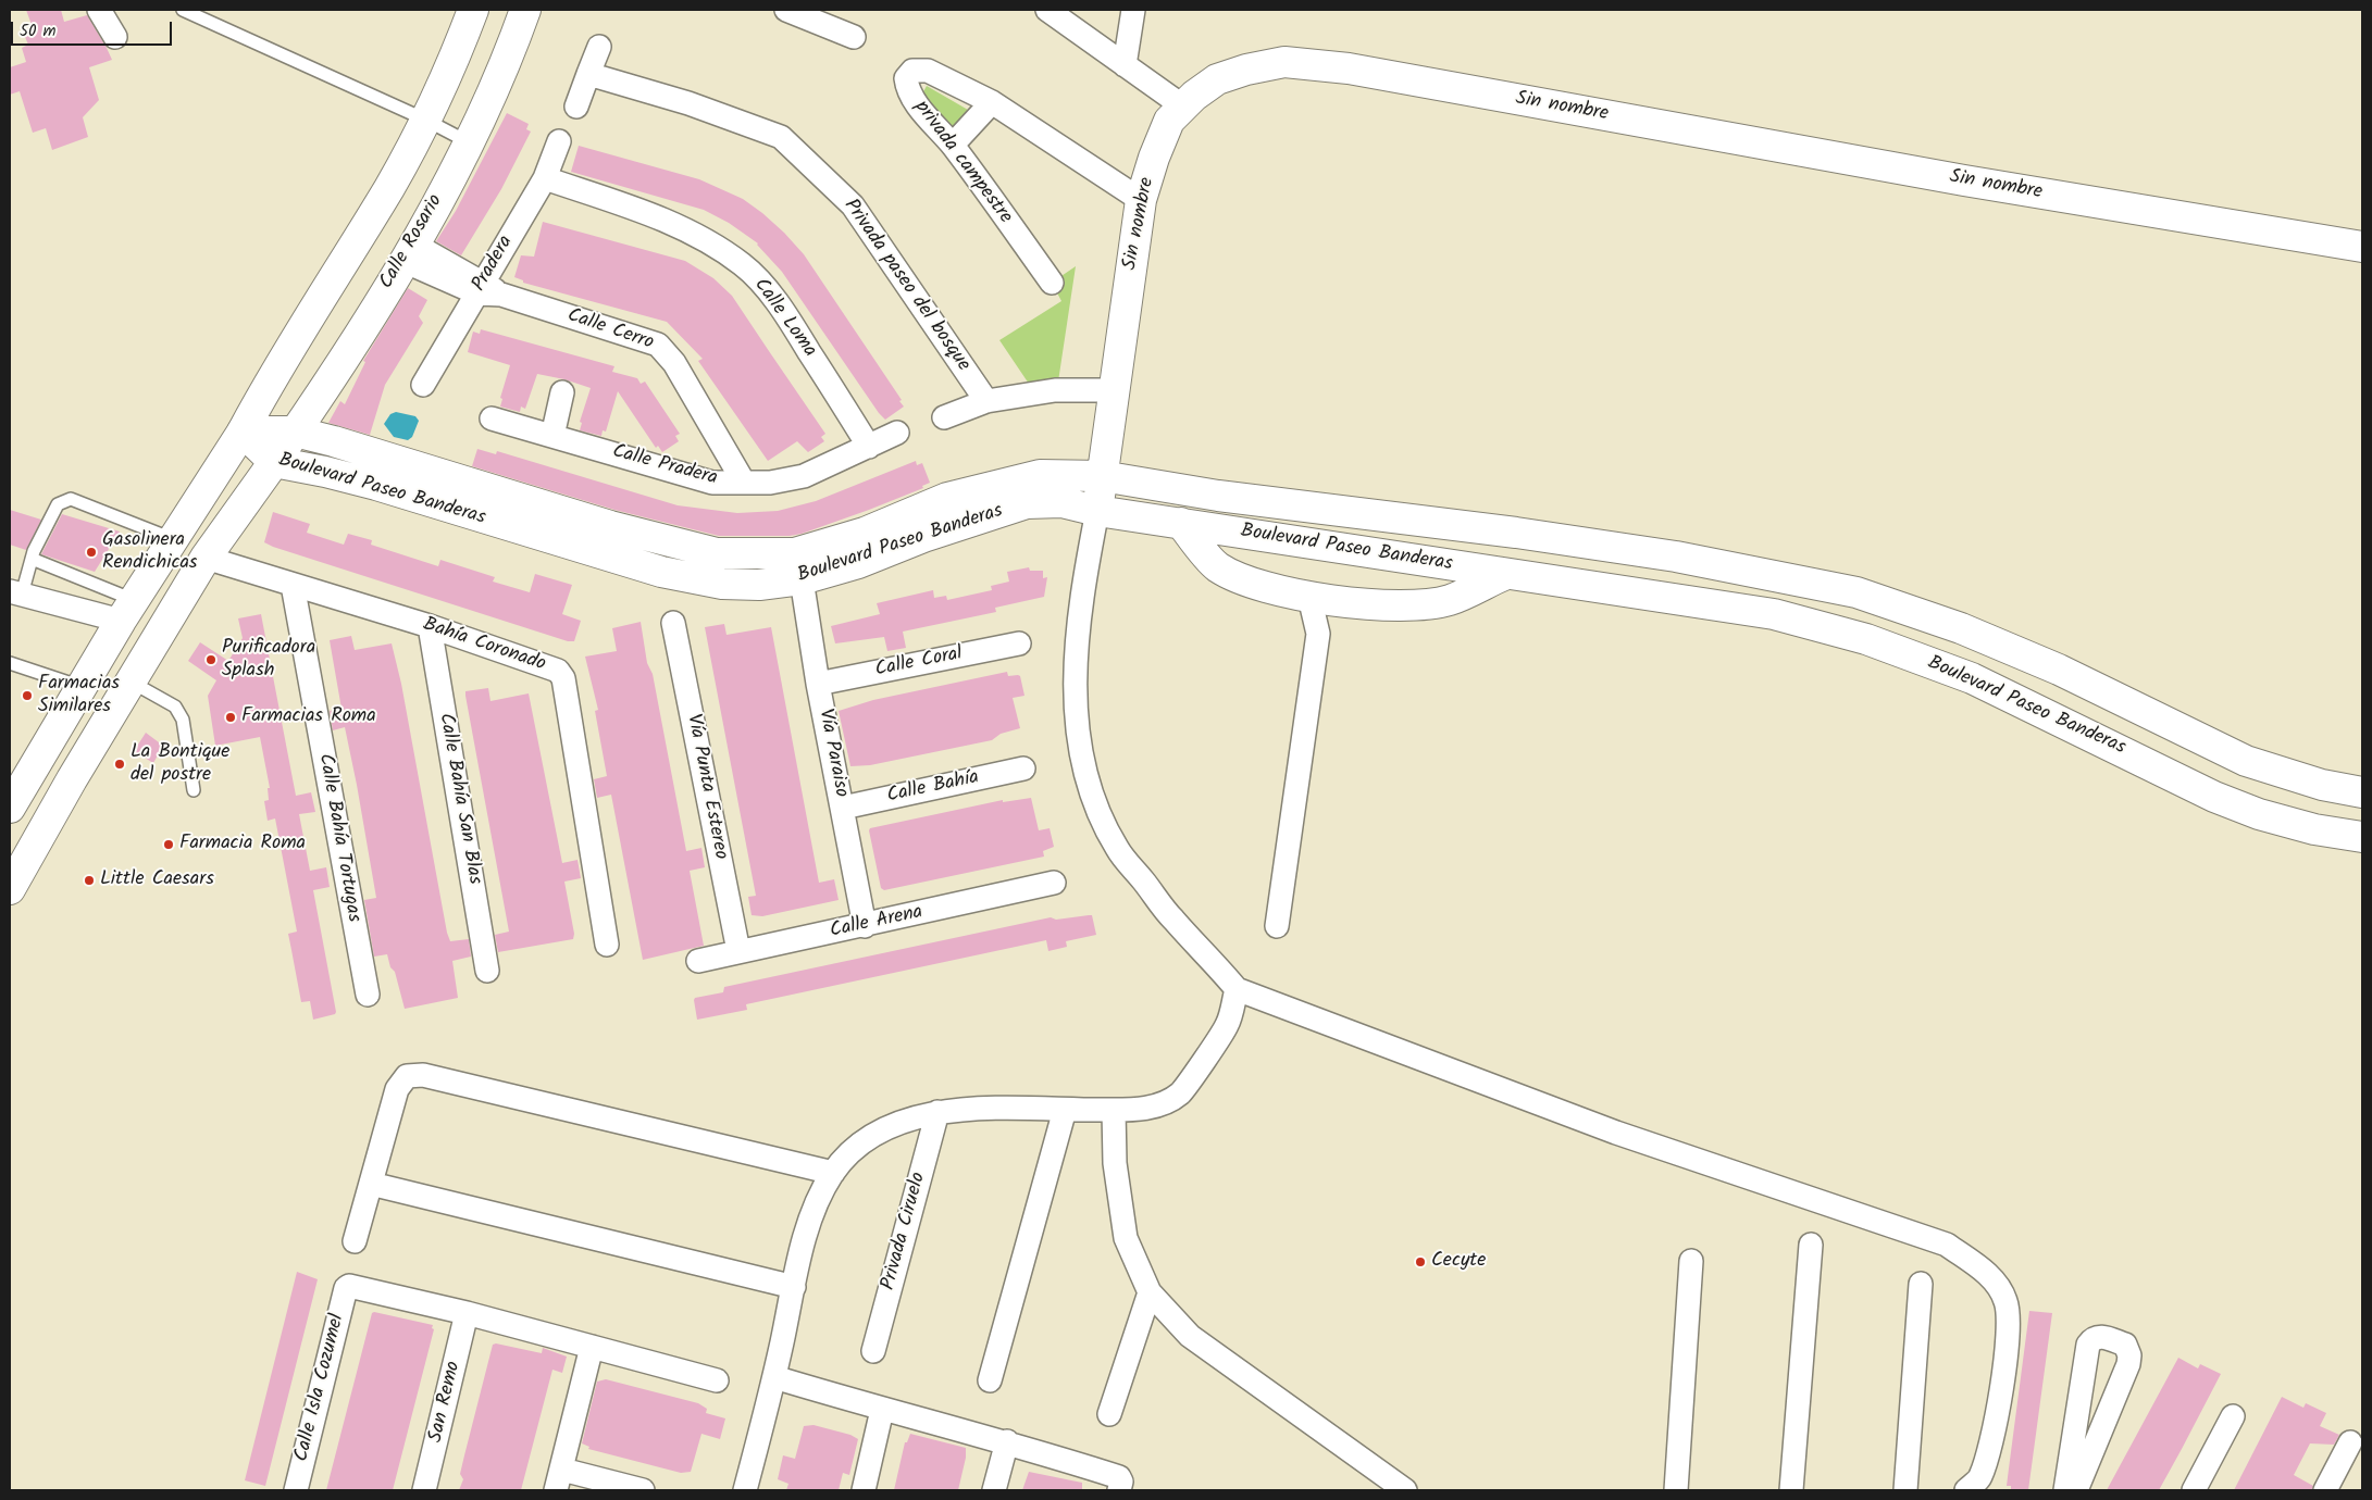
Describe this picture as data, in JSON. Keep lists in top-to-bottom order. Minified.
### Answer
{"streets":{"main road":["Sin nombre","Calle Rosario","Boulevard Paseo Banderas"],"street":["privada campestre","Pradera","Privada paseo del bosque","Calle Loma","Calle Cerro","Calle Pradera","Bahía Coronado","Calle Coral","Vía Paraiso","Vía Punta Estereo","Calle Bahía","Calle Bahía San Blas","Calle Bahía Tortugas","Calle Arena","Privada Ciruelo","Calle Isla Cozumel","San Remo"]},"crossings":[["Sin nombre","privada campestre"],["Sin nombre","Boulevard Paseo Banderas"],["Calle Rosario","Calle Cerro"],["Calle Rosario","Boulevard Paseo Banderas"],["Calle Rosario","Bahía Coronado"],["Pradera","Calle Loma"],["Pradera","Calle Cerro"],["Calle Loma","Calle Pradera"],["Calle Cerro","Calle Pradera"],["Boulevard Paseo Banderas","Vía Paraiso"],["Bahía Coronado","Calle Bahía San Blas"],["Bahía Coronado","Calle Bahía Tortugas"],["Calle Coral","Vía Paraiso"],["Vía Paraiso","Calle Bahía"],["Vía Paraiso","Calle Arena"],["Vía Punta Estereo","Calle Arena"],["Calle Isla Cozumel","San Remo"]],"places":["Gasolinera Rendichicas","Purificadora Splash","Farmacias Similares","Farmacias Roma","La Bontique del postre","Farmacia Roma","Little Caesars","Cecyte"],"scale_bar":"50 m"}
